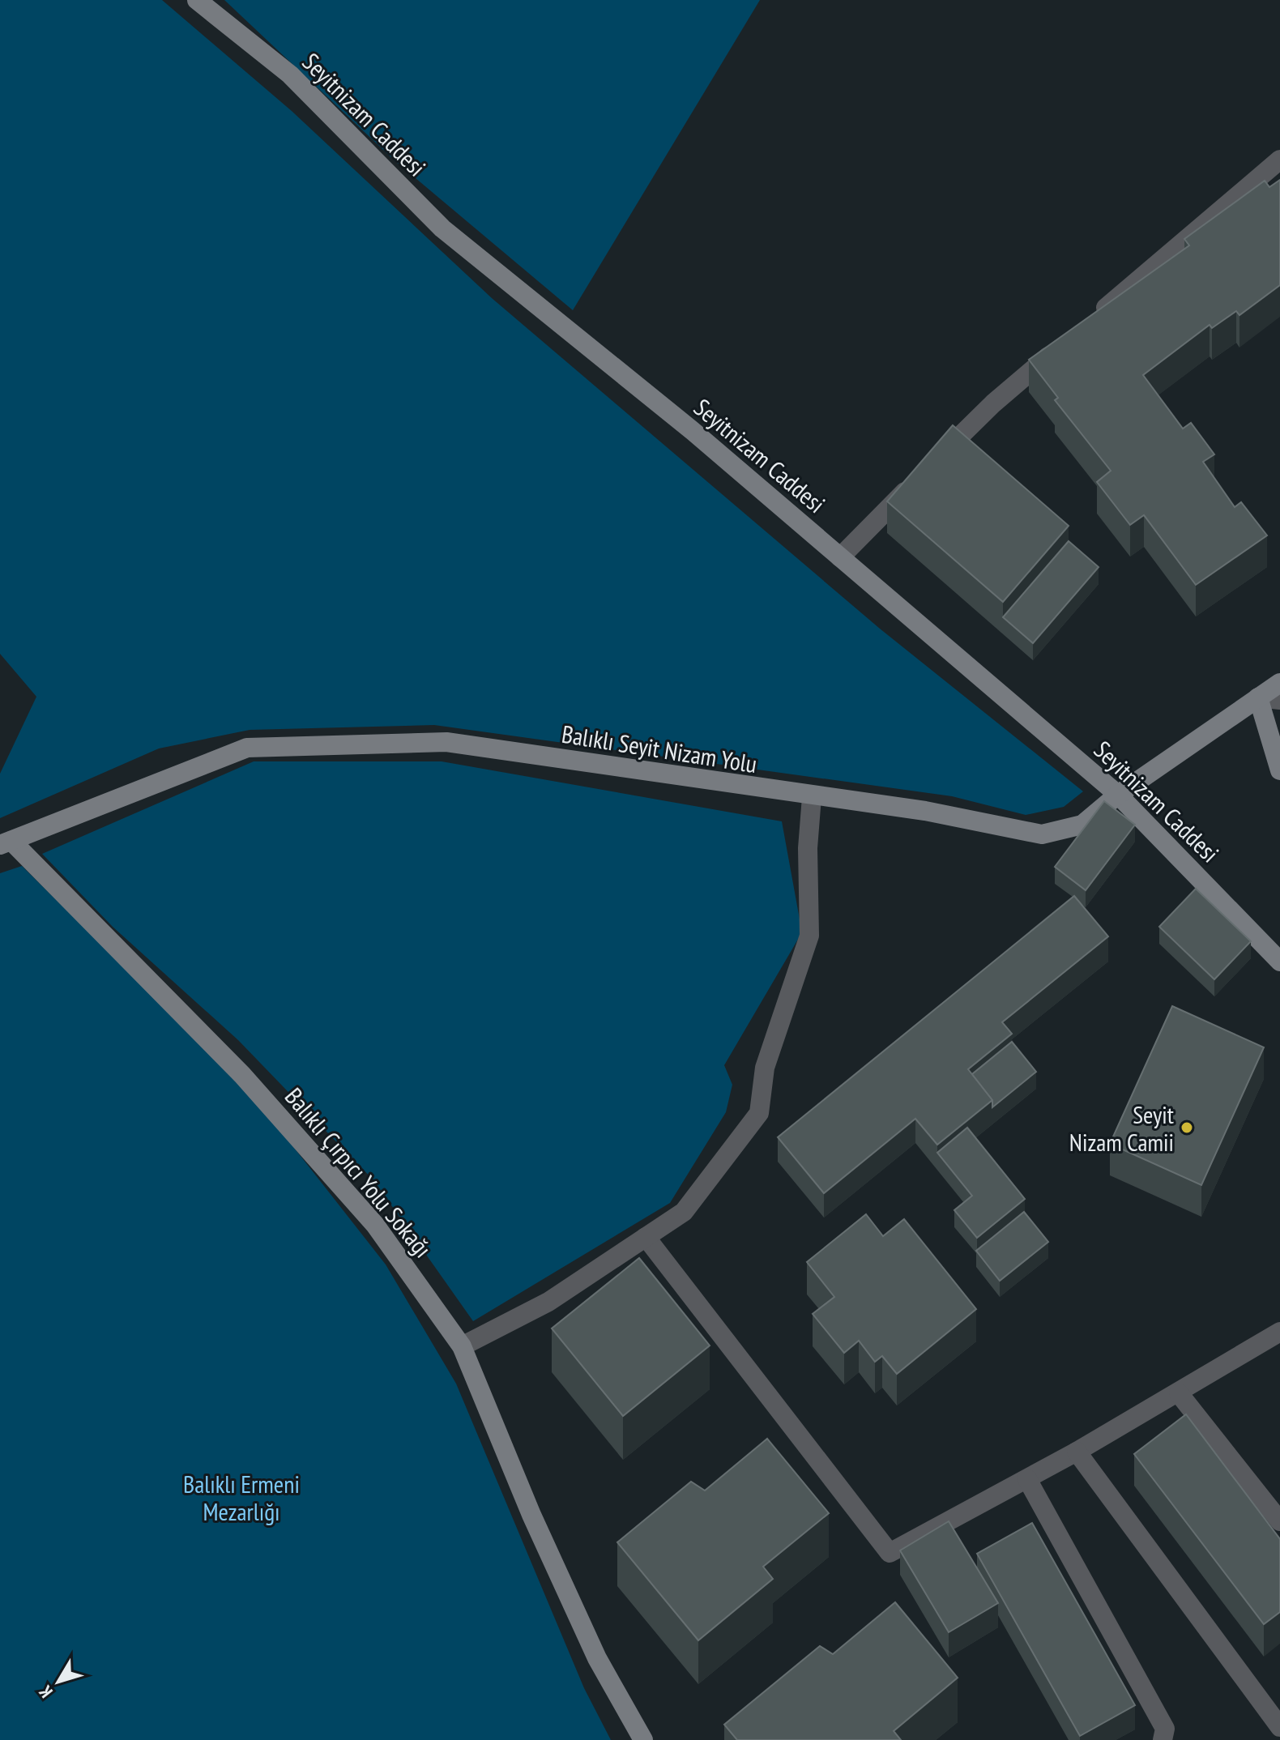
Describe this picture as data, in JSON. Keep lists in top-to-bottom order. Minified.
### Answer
{"streets":{"street":["Seyitnizam Caddesi","Balıklı Seyit Nizam Yolu","Balıklı Çırpıcı Yolu Sokağı"]},"crossings":[["Seyitnizam Caddesi","Balıklı Seyit Nizam Yolu"],["Balıklı Seyit Nizam Yolu","Balıklı Çırpıcı Yolu Sokağı"]],"parks":["Balıklı Ermeni Mezarlığı"],"places":["Seyit Nizam Camii"],"north":"bottom left"}
